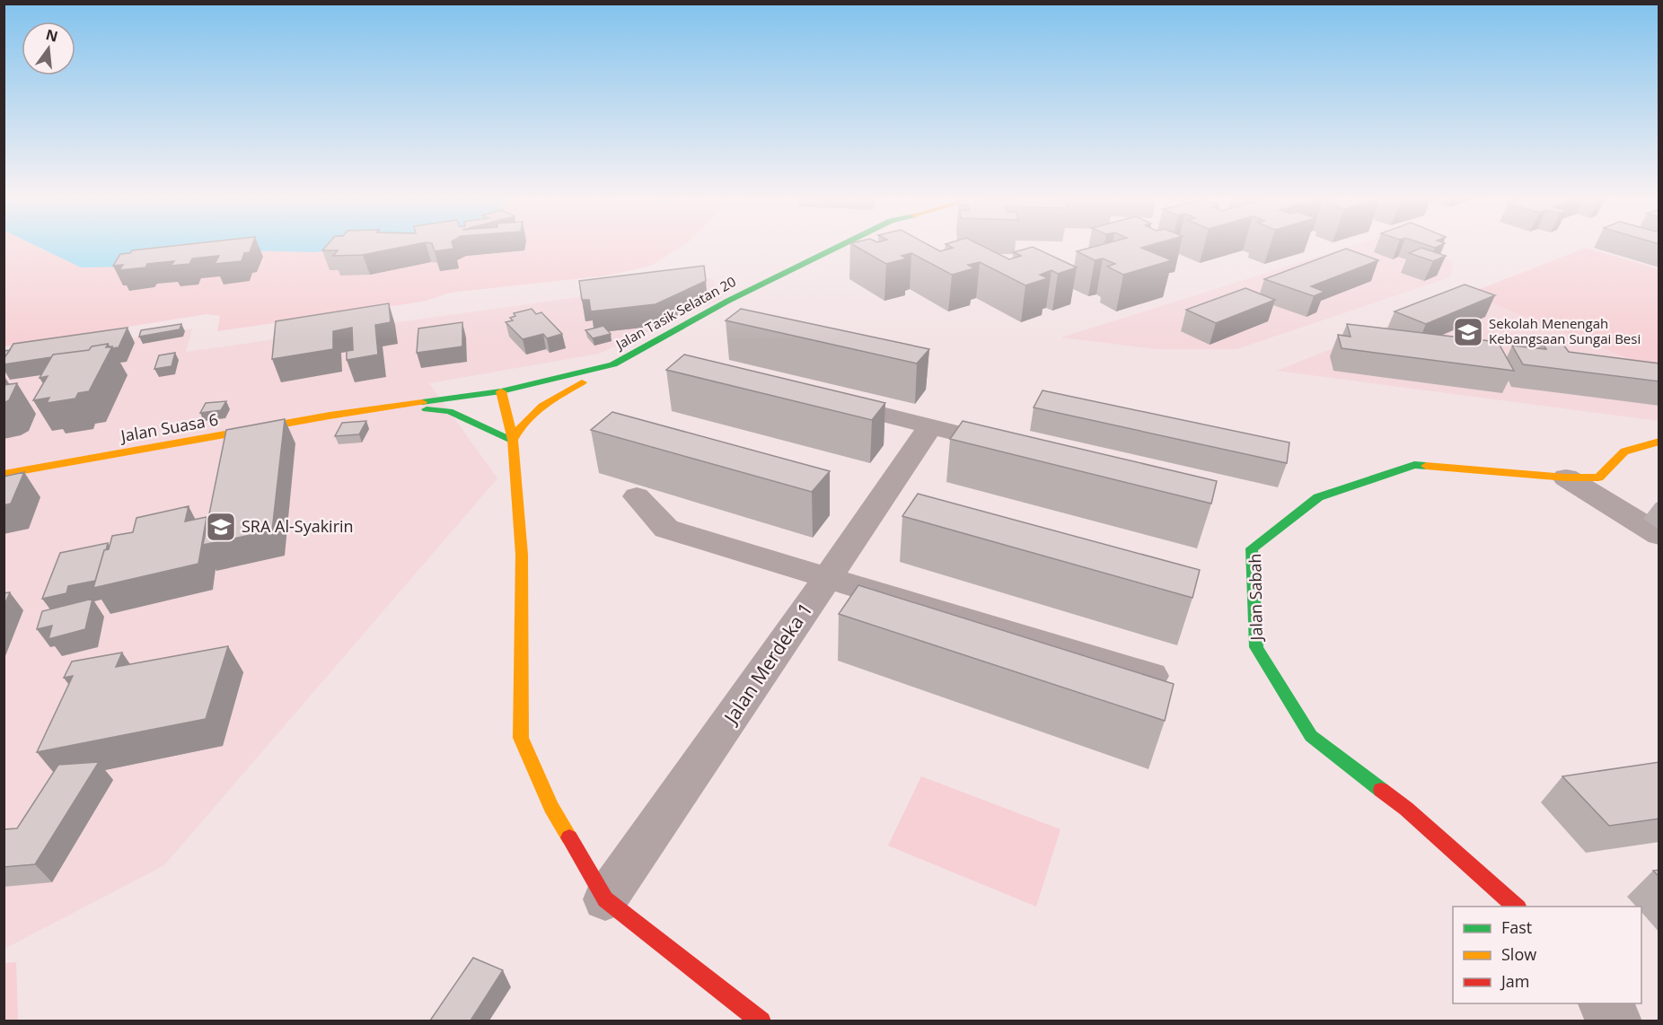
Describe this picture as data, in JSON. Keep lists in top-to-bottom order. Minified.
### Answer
{"streets":{"street":["Jalan Tasik Selatan 20","Jalan Suasa 6","Jalan Sabah","Jalan Merdeka 1"]},"crossings":[["Jalan Tasik Selatan 20","Jalan Suasa 6"]],"places":{"school or university":["Sekolah Menengah Kebangsaan Sungai Besi","SRA Al-Syakirin"]},"legend":["Fast","Slow","Jam"],"north":"top"}
